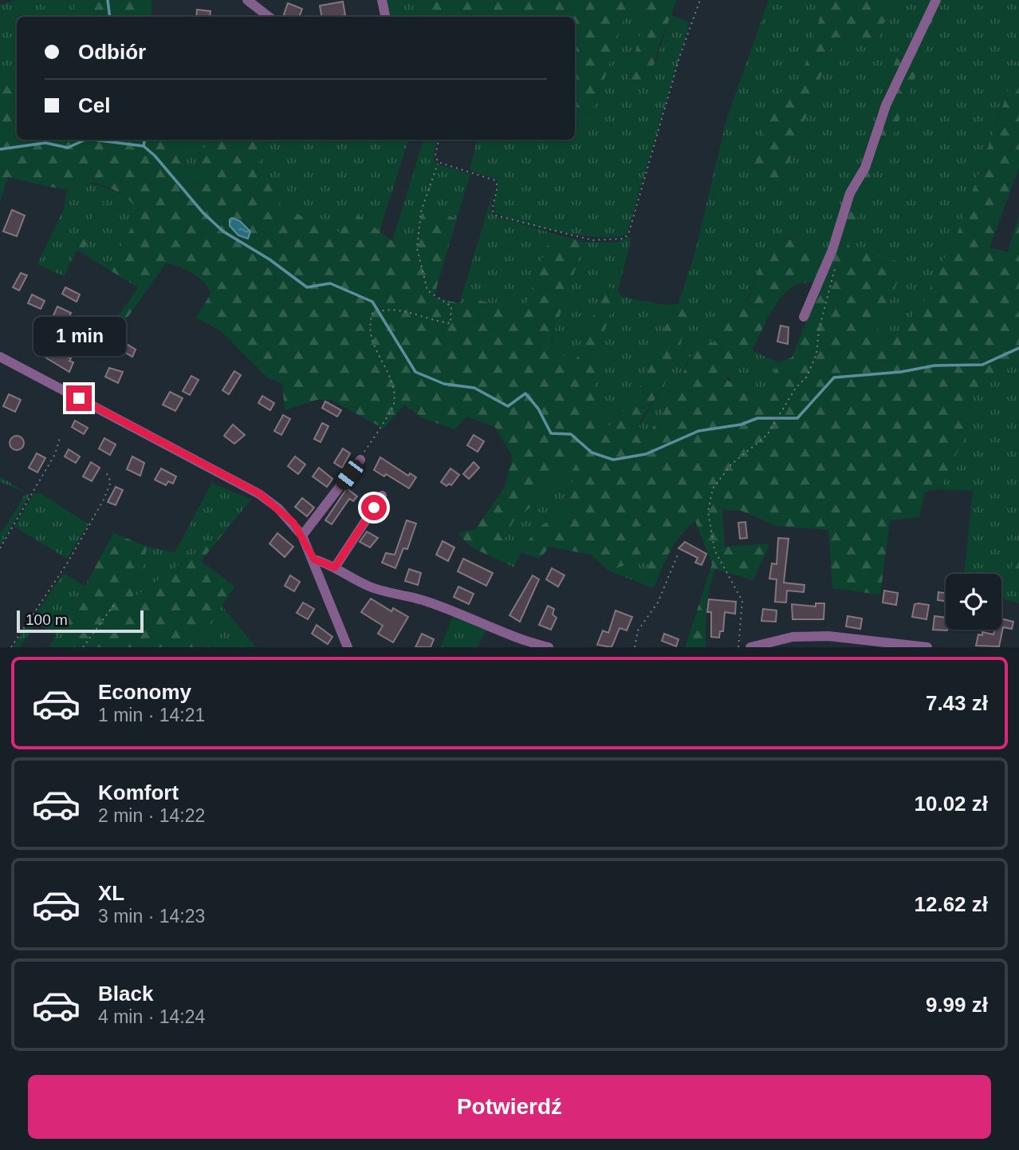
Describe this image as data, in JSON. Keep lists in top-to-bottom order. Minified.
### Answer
{"scale_bar":"100 m","page":{"banner":["Odbiór","Cel"],"bubble":"1 min","scale":"100 m","list":[{"name":"Economy","note":"1 min · 14:21","value":"7.43 zł"},{"name":"Komfort","note":"2 min · 14:22","value":"10.02 zł"},{"name":"XL","note":"3 min · 14:23","value":"12.62 zł"},{"name":"Black","note":"4 min · 14:24","value":"9.99 zł"}],"buttons":"Potwierdź"}}
